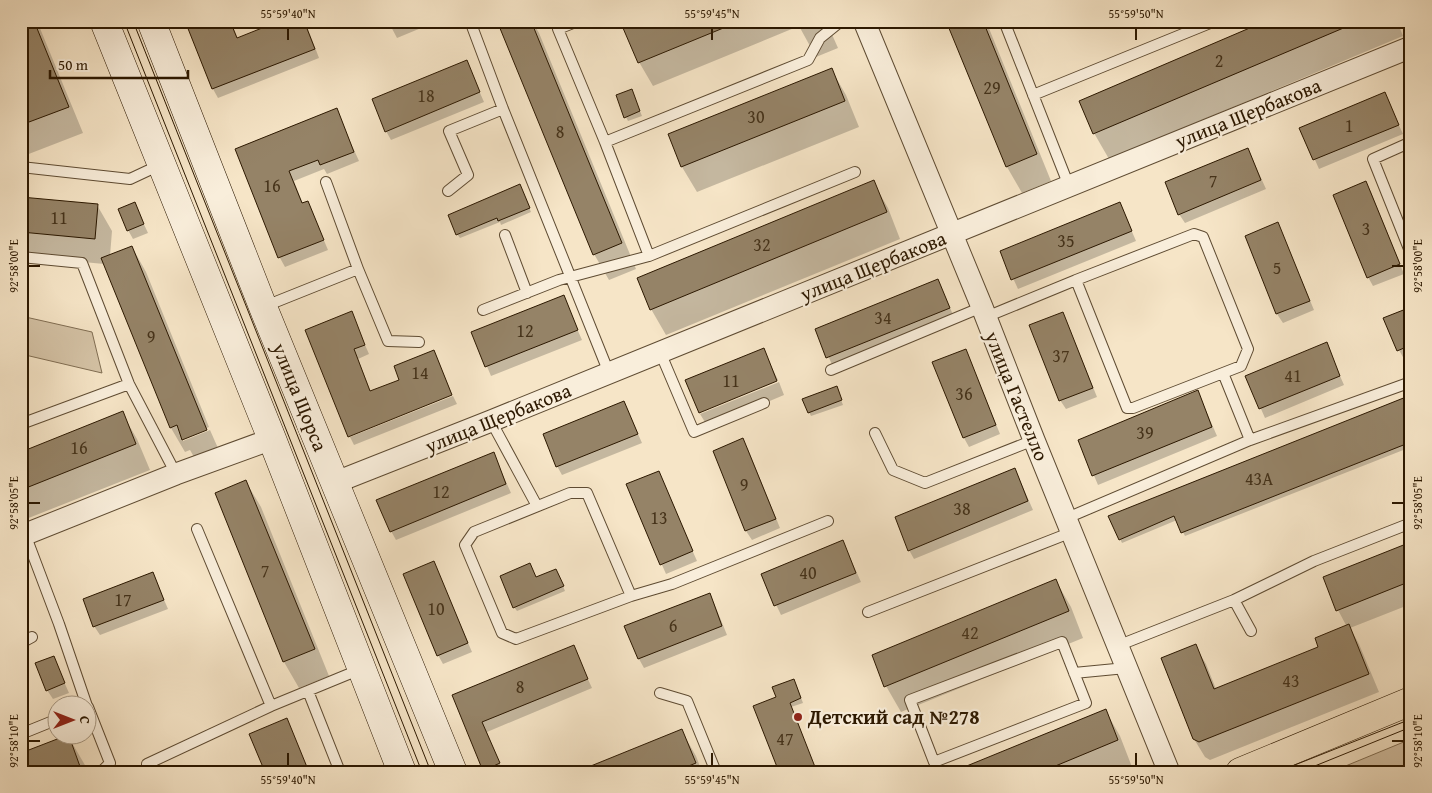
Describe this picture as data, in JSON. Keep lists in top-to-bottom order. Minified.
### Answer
{"streets":{"main road":["улица Щорса"],"street":["улица Щербакова","улица Гастелло"]},"crossings":[["улица Щербакова","улица Гастелло"],["улица Щербакова","улица Щорса"]],"places":["Детский сад №278"],"house_numbers":["2","29","18","30","1","8","7","16","11","3","35","32","5","34","12","9","37","14","41","11","36","39","16","43А","9","12","38","13","7","40","17","10","6","42","43","8","47"],"scale_bar":"50 m","north":"right","coordinates":["55°59'40\"N","55°59'45\"N","55°59'50\"N","92°58'00\"E","92°58'05\"E","92°58'10\"E"]}
